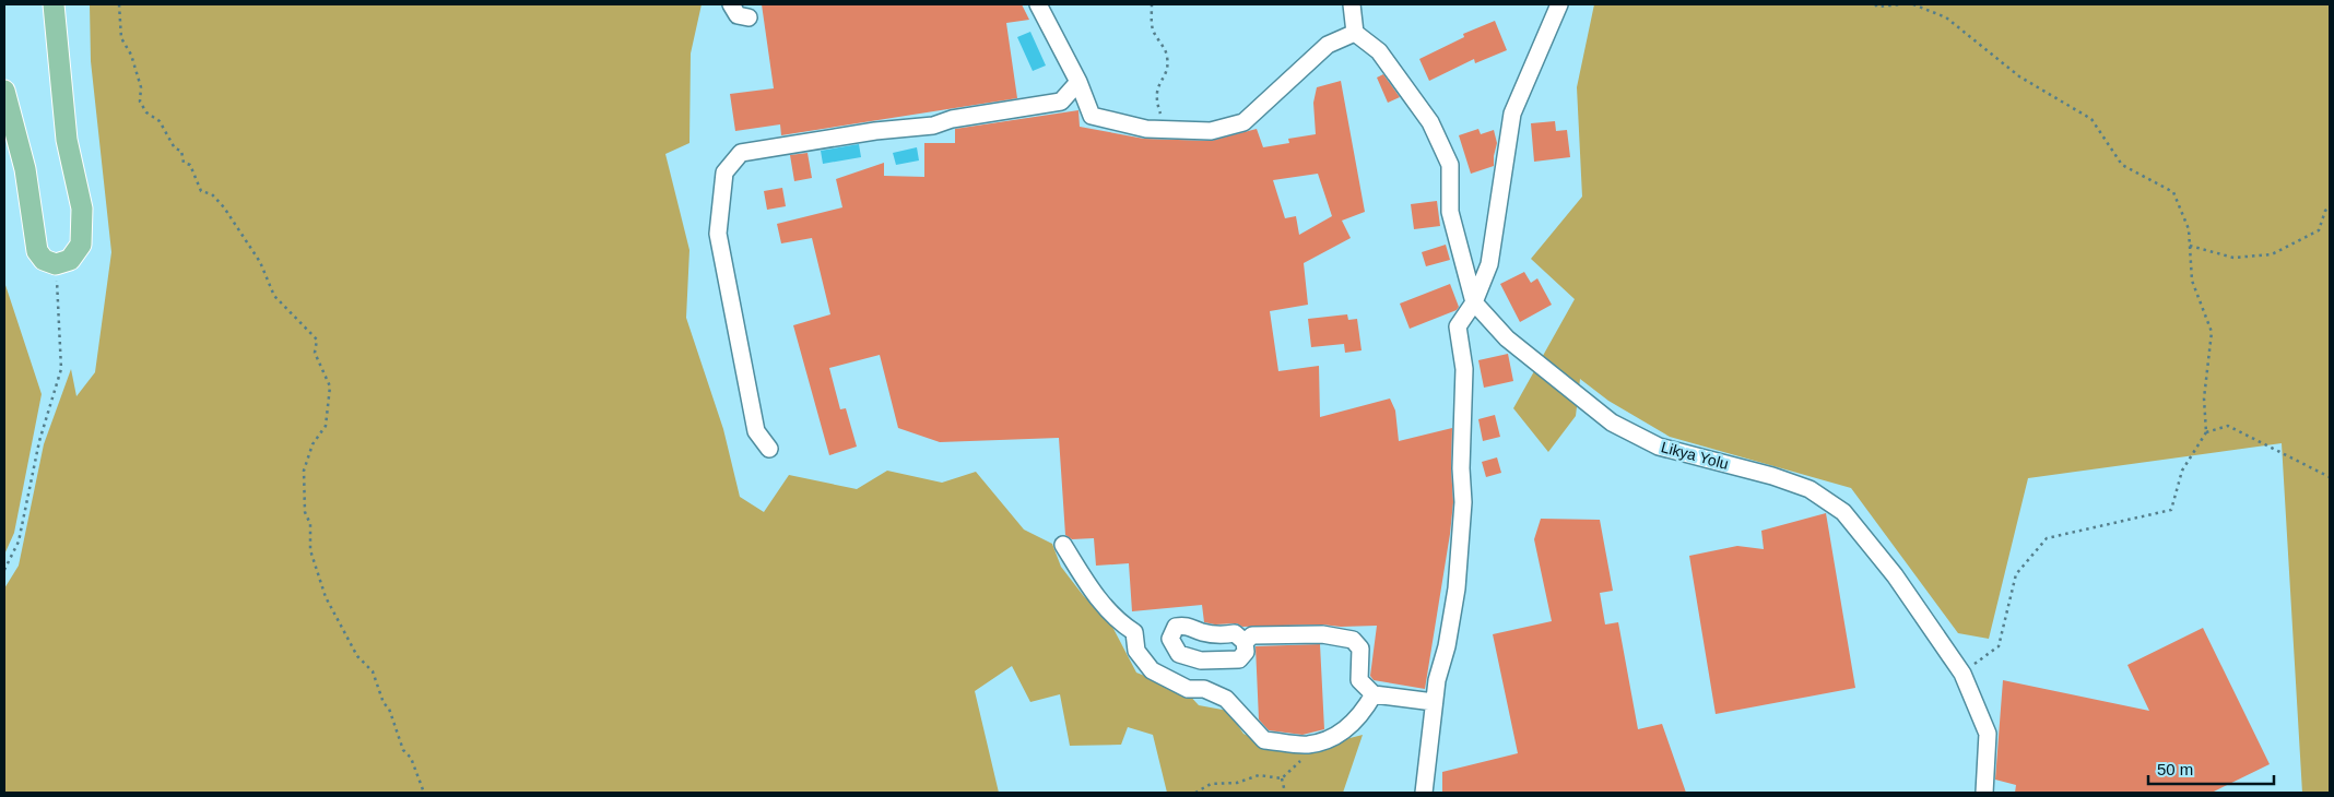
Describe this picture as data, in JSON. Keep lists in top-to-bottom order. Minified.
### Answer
{"streets":{"street":["Likya Yolu"]},"scale_bar":"50 m"}
